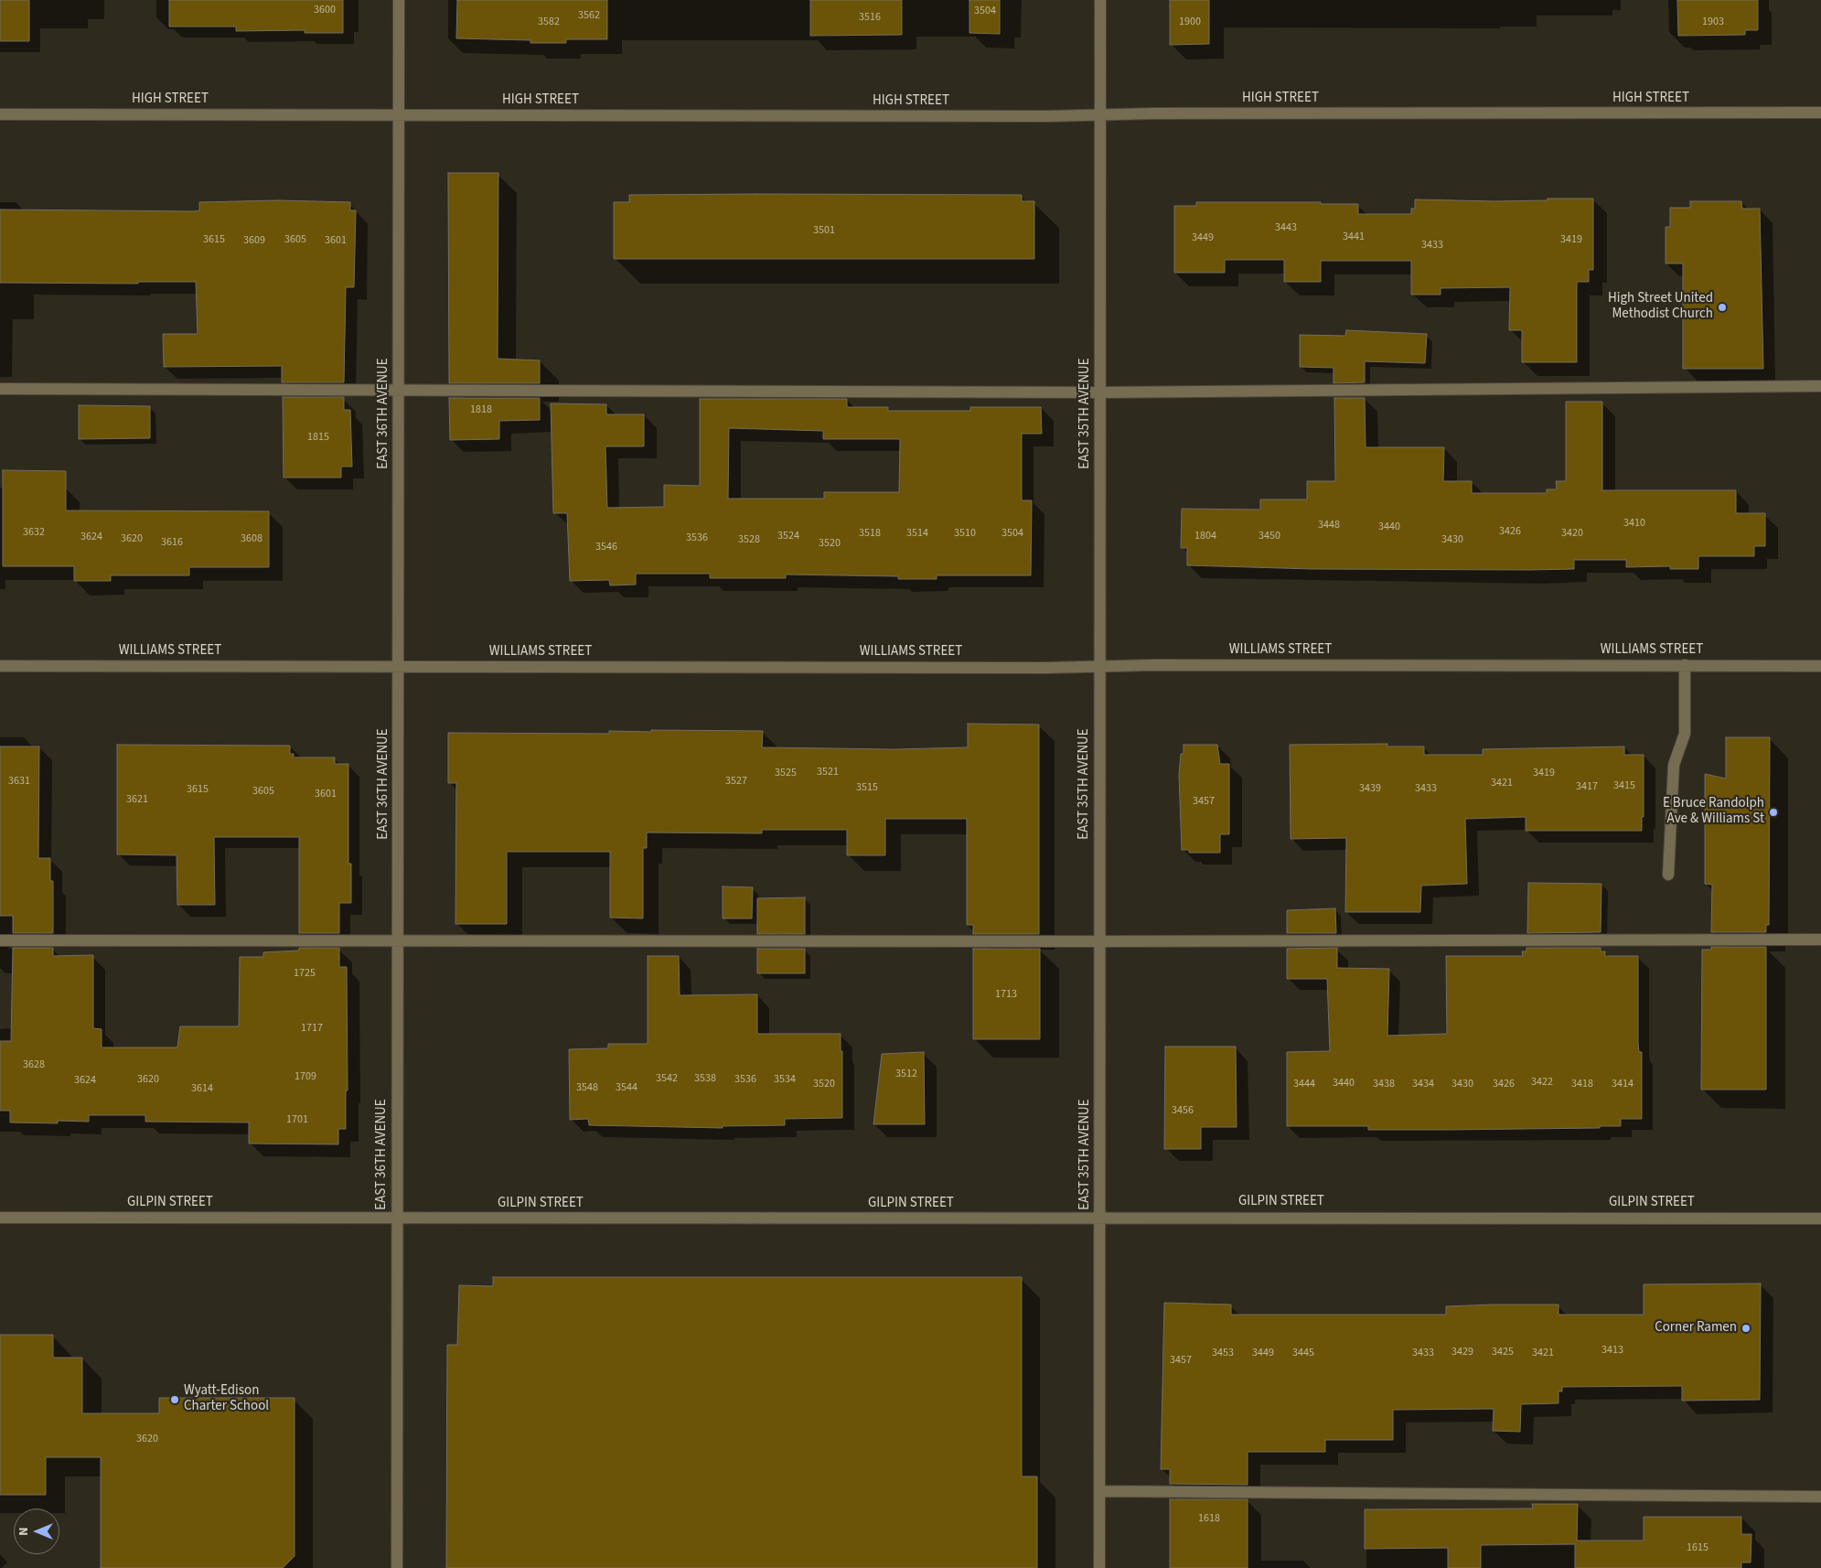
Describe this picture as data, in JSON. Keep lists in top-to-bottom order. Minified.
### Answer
{"streets":{"street":["HIGH STREET","EAST 36TH AVENUE","EAST 35TH AVENUE","WILLIAMS STREET","GILPIN STREET"]},"crossings":[["HIGH STREET","EAST 36TH AVENUE"],["HIGH STREET","EAST 35TH AVENUE"],["EAST 36TH AVENUE","WILLIAMS STREET"],["EAST 36TH AVENUE","GILPIN STREET"],["EAST 35TH AVENUE","WILLIAMS STREET"],["EAST 35TH AVENUE","GILPIN STREET"]],"places":["High Street United Methodist Church","E Bruce Randolph Ave & Williams St","Corner Ramen","Wyatt-Edison Charter School"],"house_numbers":["3600","3504","3562","3516","3582","1900","1903","3443","3501","3441","3449","3615","3605","3419","3609","3601","3433","1818","1815","3410","3448","3440","3426","3632","3518","3514","3510","3504","3420","3524","1804","3450","3624","3536","3620","3608","3528","3430","3616","3520","3546","3521","3525","3419","3631","3527","3421","3415","3417","3515","3439","3433","3615","3605","3601","3621","3457","1725","1713","1717","3628","3512","1709","3542","3538","3620","3536","3534","3624","3422","3440","3520","3444","3438","3434","3430","3426","3418","3414","3548","3544","3614","3456","1701","3413","3429","3425","3453","3449","3445","3433","3421","3457","3620","1618","1615"],"north":"left"}
